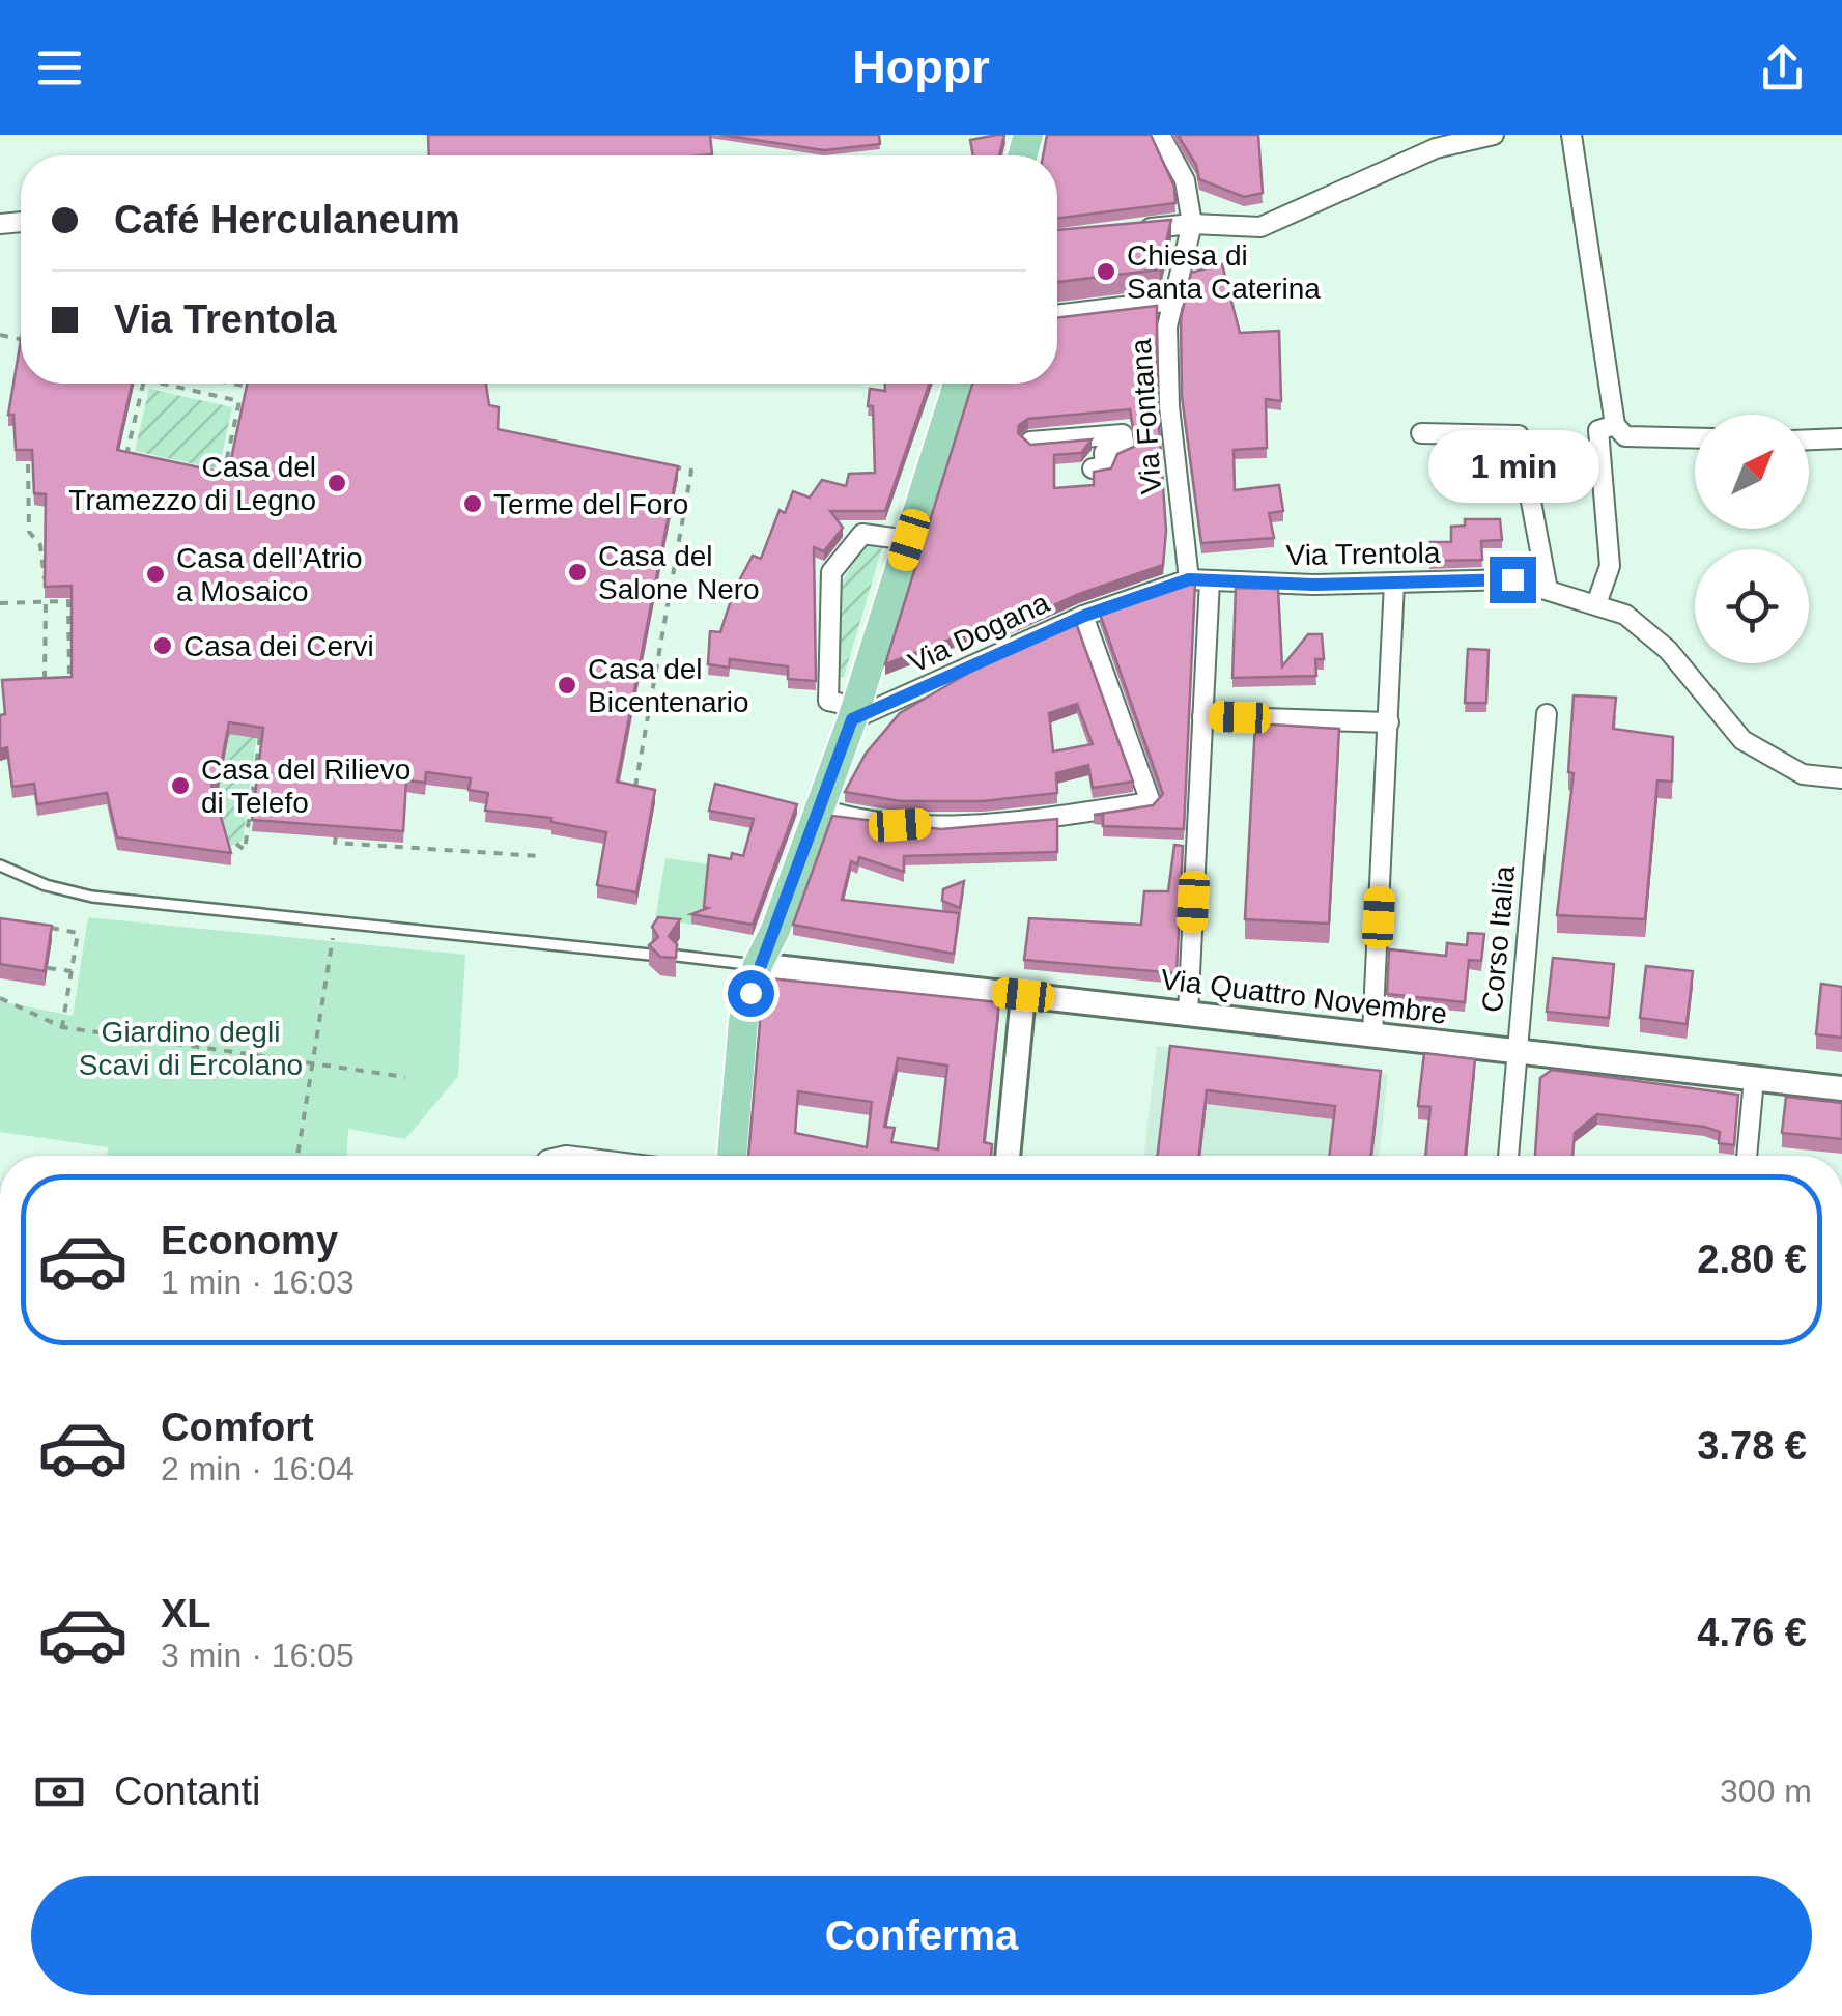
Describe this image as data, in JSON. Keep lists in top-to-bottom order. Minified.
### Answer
{"streets":{"street":["Via Fontana","Via Trentola","Via Dogana","Corso Italia","Via Quattro Novembre"]},"crossings":[["Via Fontana","Via Trentola"],["Via Fontana","Via Dogana"],["Via Trentola","Via Dogana"],["Corso Italia","Via Quattro Novembre"]],"parks":["Giardino degli Scavi di Ercolano"],"places":["Chiesa di Santa Caterina","Casa del Tramezzo di Legno","Terme del Foro","Casa del Salone Nero","Casa dell'Atrio a Mosaico","Casa dei Cervi","Casa del Bicentenario","Casa del Rilievo di Telefo"],"north":"top right","page":{"header":"Hoppr","banner":["Café Herculaneum","Via Trentola"],"bubble":"1 min","list":[{"name":"Economy","note":"1 min · 16:03","value":"2.80 €"},{"name":"Comfort","note":"2 min · 16:04","value":"3.78 €"},{"name":"XL","note":"3 min · 16:05","value":"4.76 €"}],"pay":["Contanti","300 m"],"buttons":"Conferma"}}
